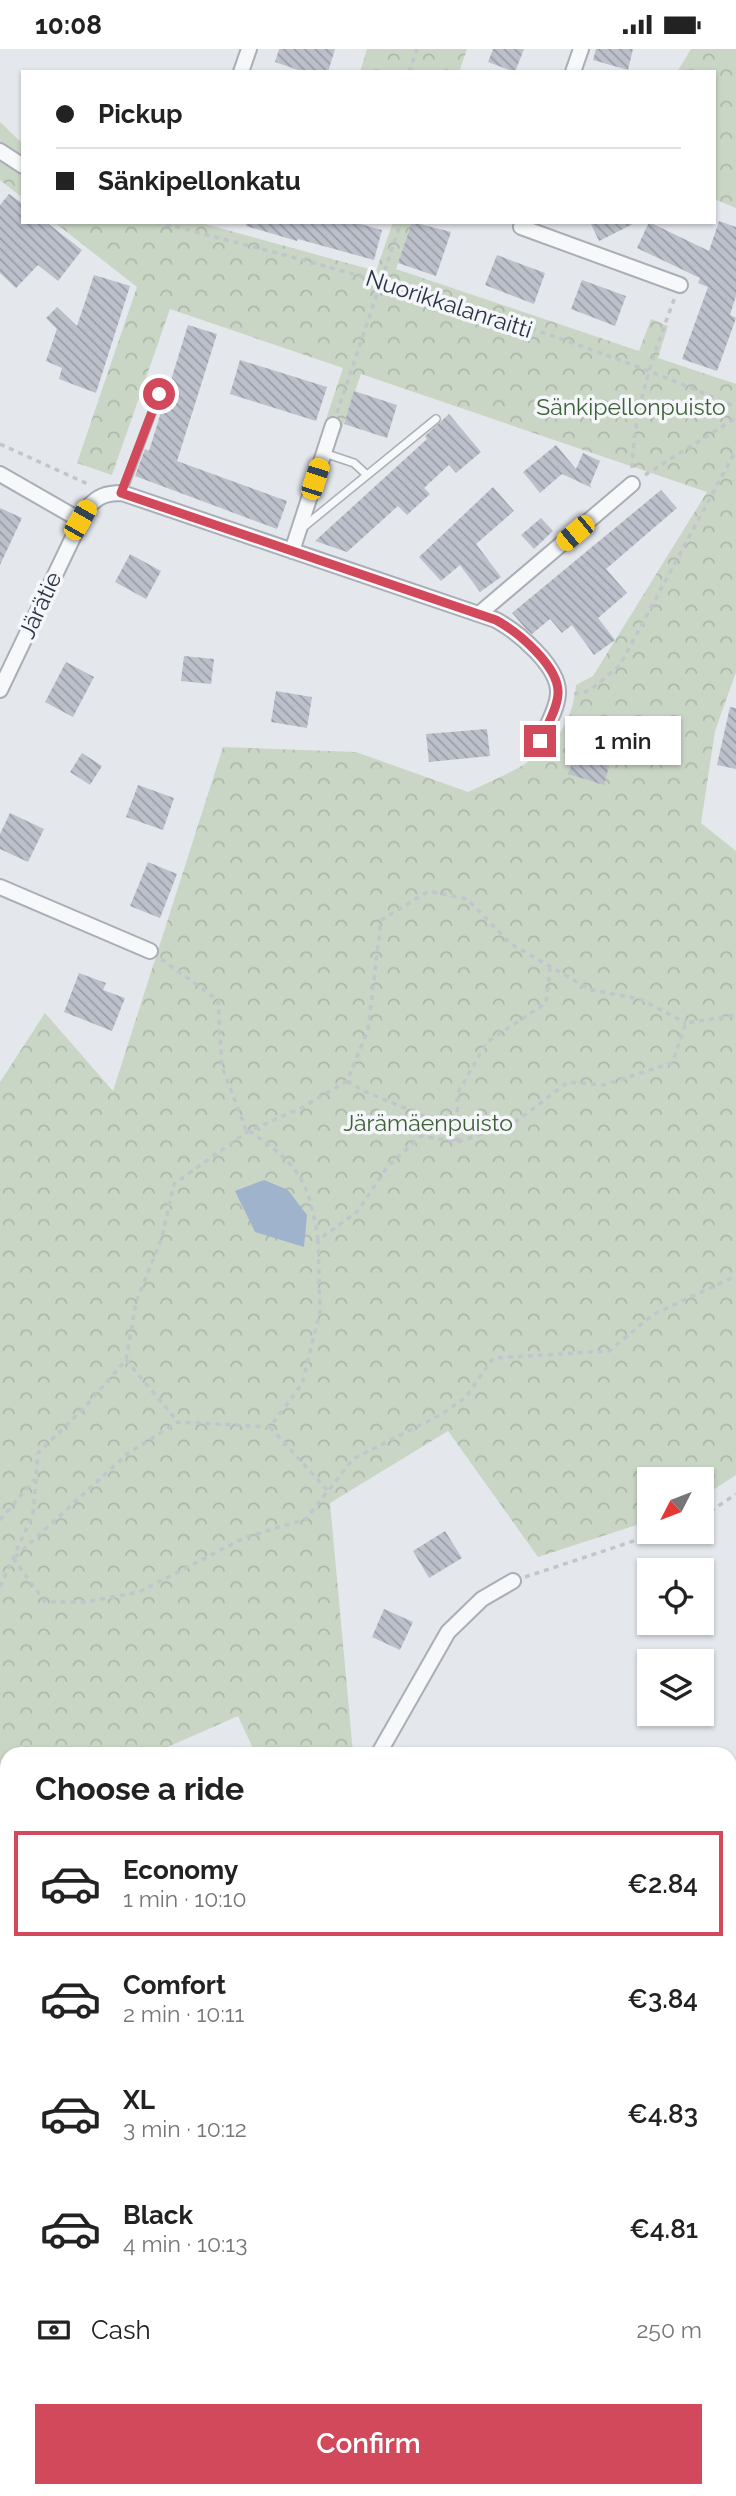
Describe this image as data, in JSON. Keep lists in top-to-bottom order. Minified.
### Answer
{"streets":{"street":["Järätie"],"path":["Nuorikkalanraitti"]},"parks":["Sänkipellonpuisto","Järämäenpuisto"],"north":"bottom left","page":{"status":"10:08","banner":["Pickup","Sänkipellonkatu"],"bubble":"1 min","heading":"Choose a ride","list":[{"name":"Economy","note":"1 min · 10:10","value":"€2.84"},{"name":"Comfort","note":"2 min · 10:11","value":"€3.84"},{"name":"XL","note":"3 min · 10:12","value":"€4.83"},{"name":"Black","note":"4 min · 10:13","value":"€4.81"}],"pay":["Cash","250 m"],"buttons":"Confirm"}}
